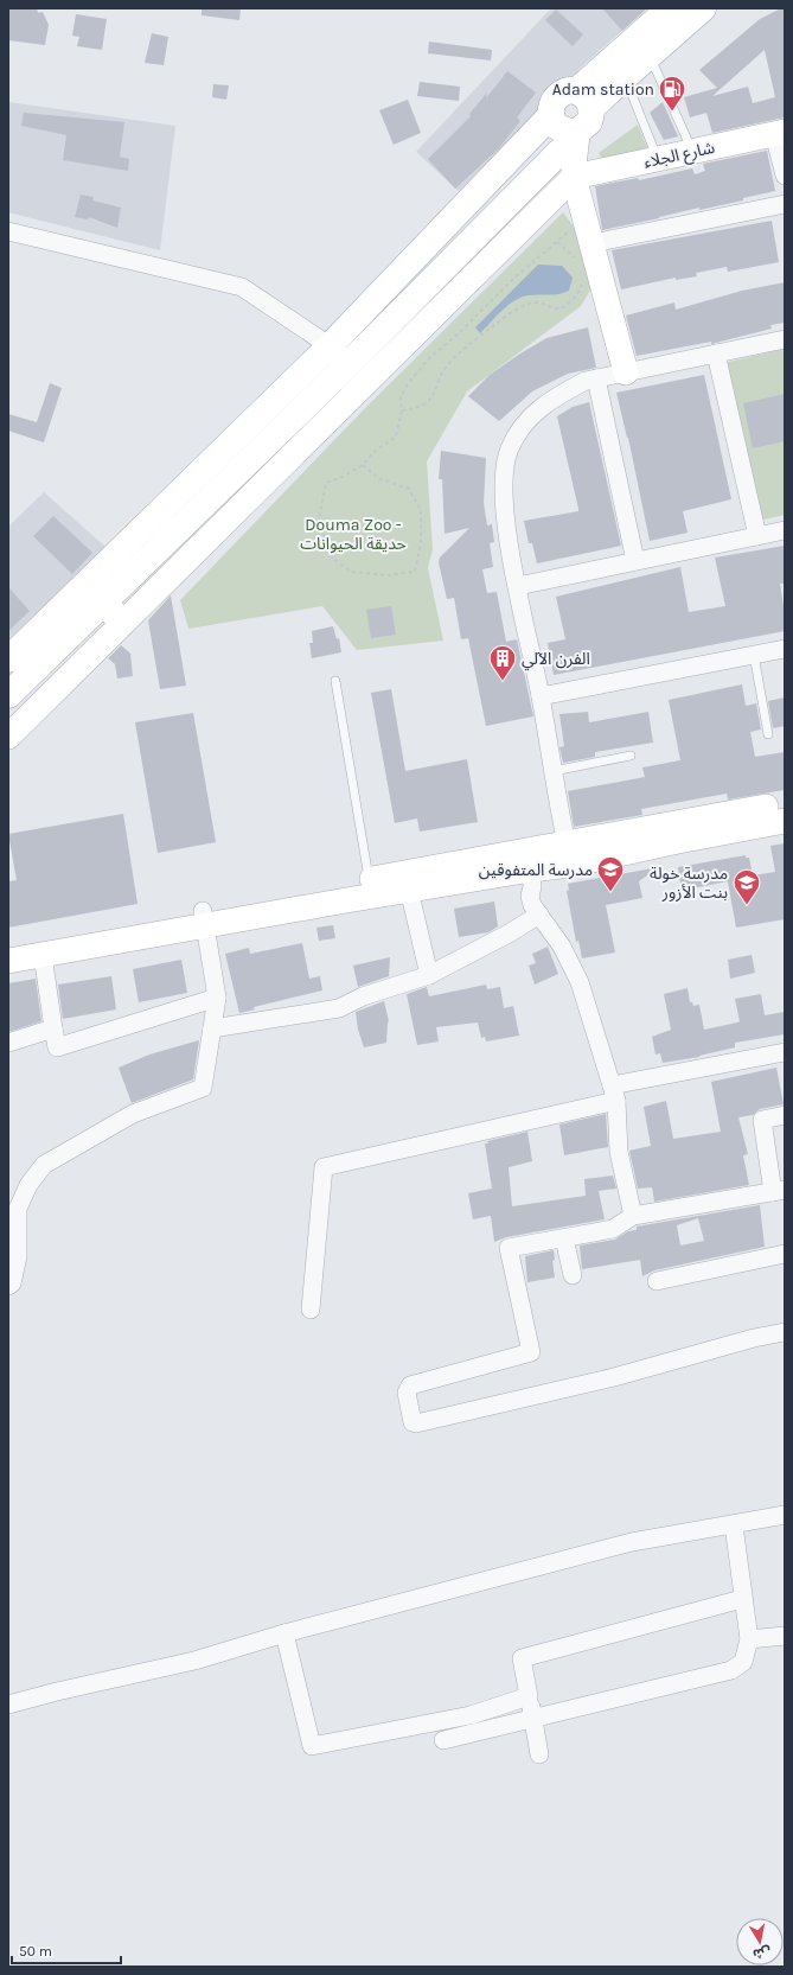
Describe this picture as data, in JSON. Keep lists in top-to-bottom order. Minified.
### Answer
{"streets":{"main road":["شارع الجلاء"]},"parks":["Douma Zoo - حديقة الحيوانات"],"places":{"fuel station":["Adam station"],"building":["الفرن الآلي"],"school or university":["مدرسة المتفوقين","مدرسة خولة بنت الأزور"]},"scale_bar":"50 m","north":"bottom"}
